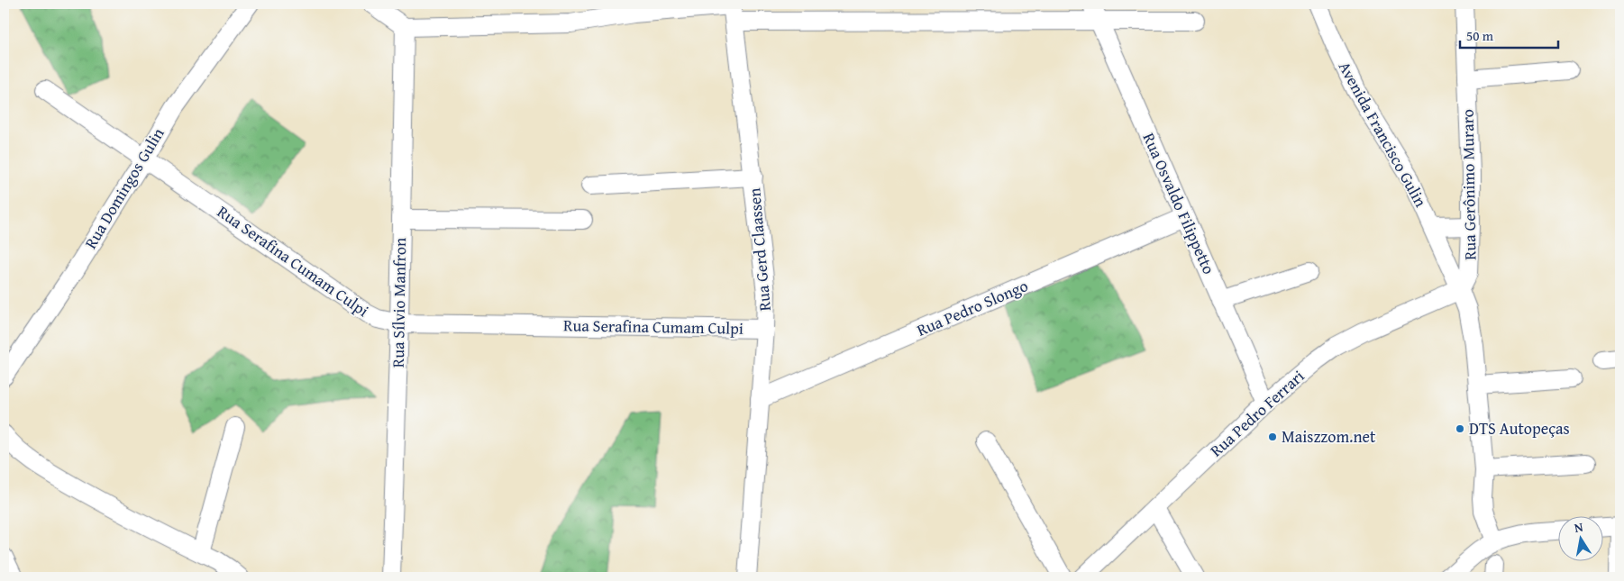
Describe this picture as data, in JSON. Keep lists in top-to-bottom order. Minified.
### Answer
{"streets":{"street":["Avenida Francisco Gulin","Rua Gerônimo Muraro","Rua Domingos Gulin","Rua Osvaldo Filippetto","Rua Gerd Claassen","Rua Serafina Cumam Culpi","Rua Sílvio Manfron","Rua Pedro Slongo","Rua Pedro Ferrari"]},"crossings":[["Avenida Francisco Gulin","Rua Gerônimo Muraro"],["Avenida Francisco Gulin","Rua Pedro Ferrari"],["Rua Gerônimo Muraro","Rua Pedro Ferrari"],["Rua Domingos Gulin","Rua Serafina Cumam Culpi"],["Rua Osvaldo Filippetto","Rua Pedro Slongo"],["Rua Osvaldo Filippetto","Rua Pedro Ferrari"],["Rua Gerd Claassen","Rua Serafina Cumam Culpi"],["Rua Gerd Claassen","Rua Pedro Slongo"],["Rua Serafina Cumam Culpi","Rua Sílvio Manfron"]],"places":["DTS Autopeças","Maiszzom.net"],"scale_bar":"50 m","north":"top"}
